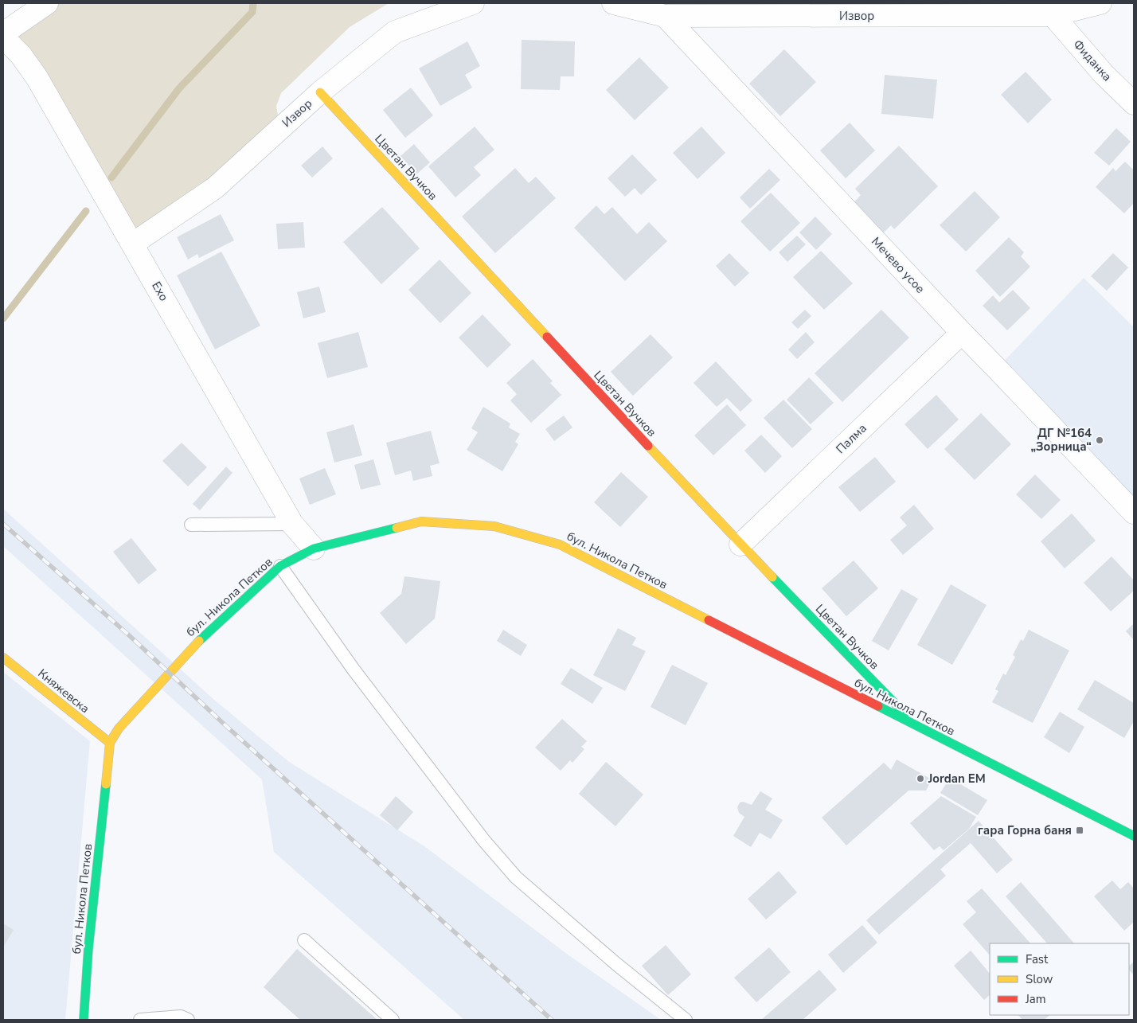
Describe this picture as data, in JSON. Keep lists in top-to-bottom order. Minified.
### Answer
{"streets":{"street":["Извор","Фиданка","Цветан Вучков","Мечево усое","Ехо","Палма","бул. Никола Петков","Княжевска"]},"crossings":[["Извор","Фиданка"],["Извор","Цветан Вучков"],["Извор","Мечево усое"],["Извор","Ехо"],["Цветан Вучков","Палма"],["Цветан Вучков","бул. Никола Петков"],["Мечево усое","Палма"],["Ехо","бул. Никола Петков"],["бул. Никола Петков","Княжевска"]],"places":{"other":["ДГ №164 „Зорница“","Jordan EM"],"transit":["гара Горна баня"]},"legend":["Fast","Slow","Jam"]}
